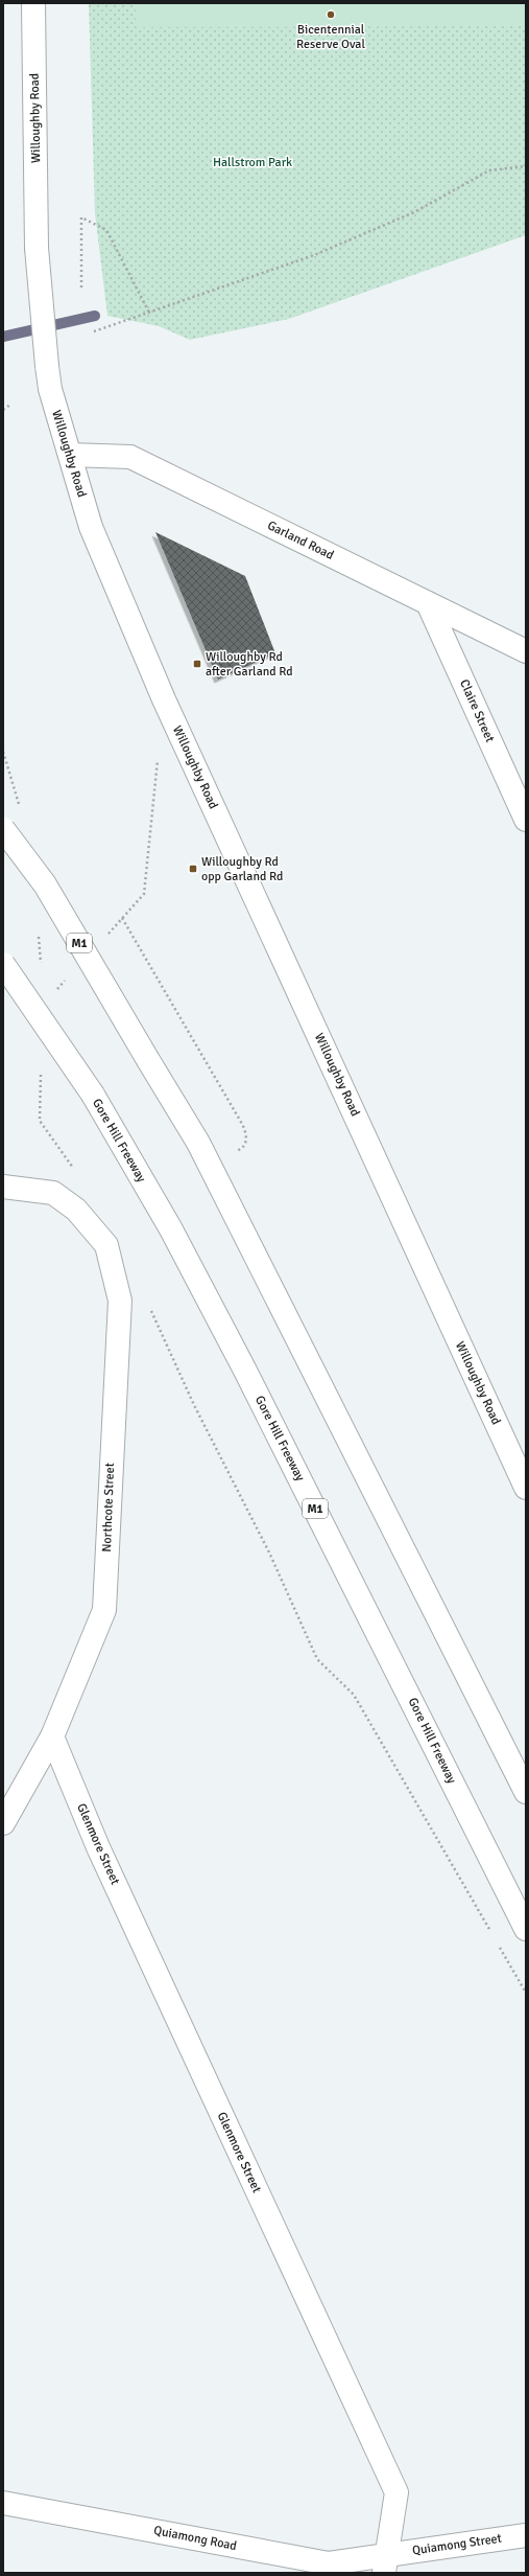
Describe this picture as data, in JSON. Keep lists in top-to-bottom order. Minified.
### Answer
{"streets":{"main road":["Willoughby Road","Garland Road","Claire Street","M1","Gore Hill Freeway","Northcote Street","Glenmore Street","Quiamong Road","Quiamong Street"]},"crossings":[["Willoughby Road","Garland Road"],["Garland Road","Claire Street"],["Northcote Street","Glenmore Street"],["Glenmore Street","Quiamong Road"],["Glenmore Street","Quiamong Street"],["Quiamong Road","Quiamong Street"]],"parks":["Hallstrom Park"],"places":{"other":["Bicentennial Reserve Oval"],"transit":["Willoughby Rd after Garland Rd","Willoughby Rd opp Garland Rd"]}}
